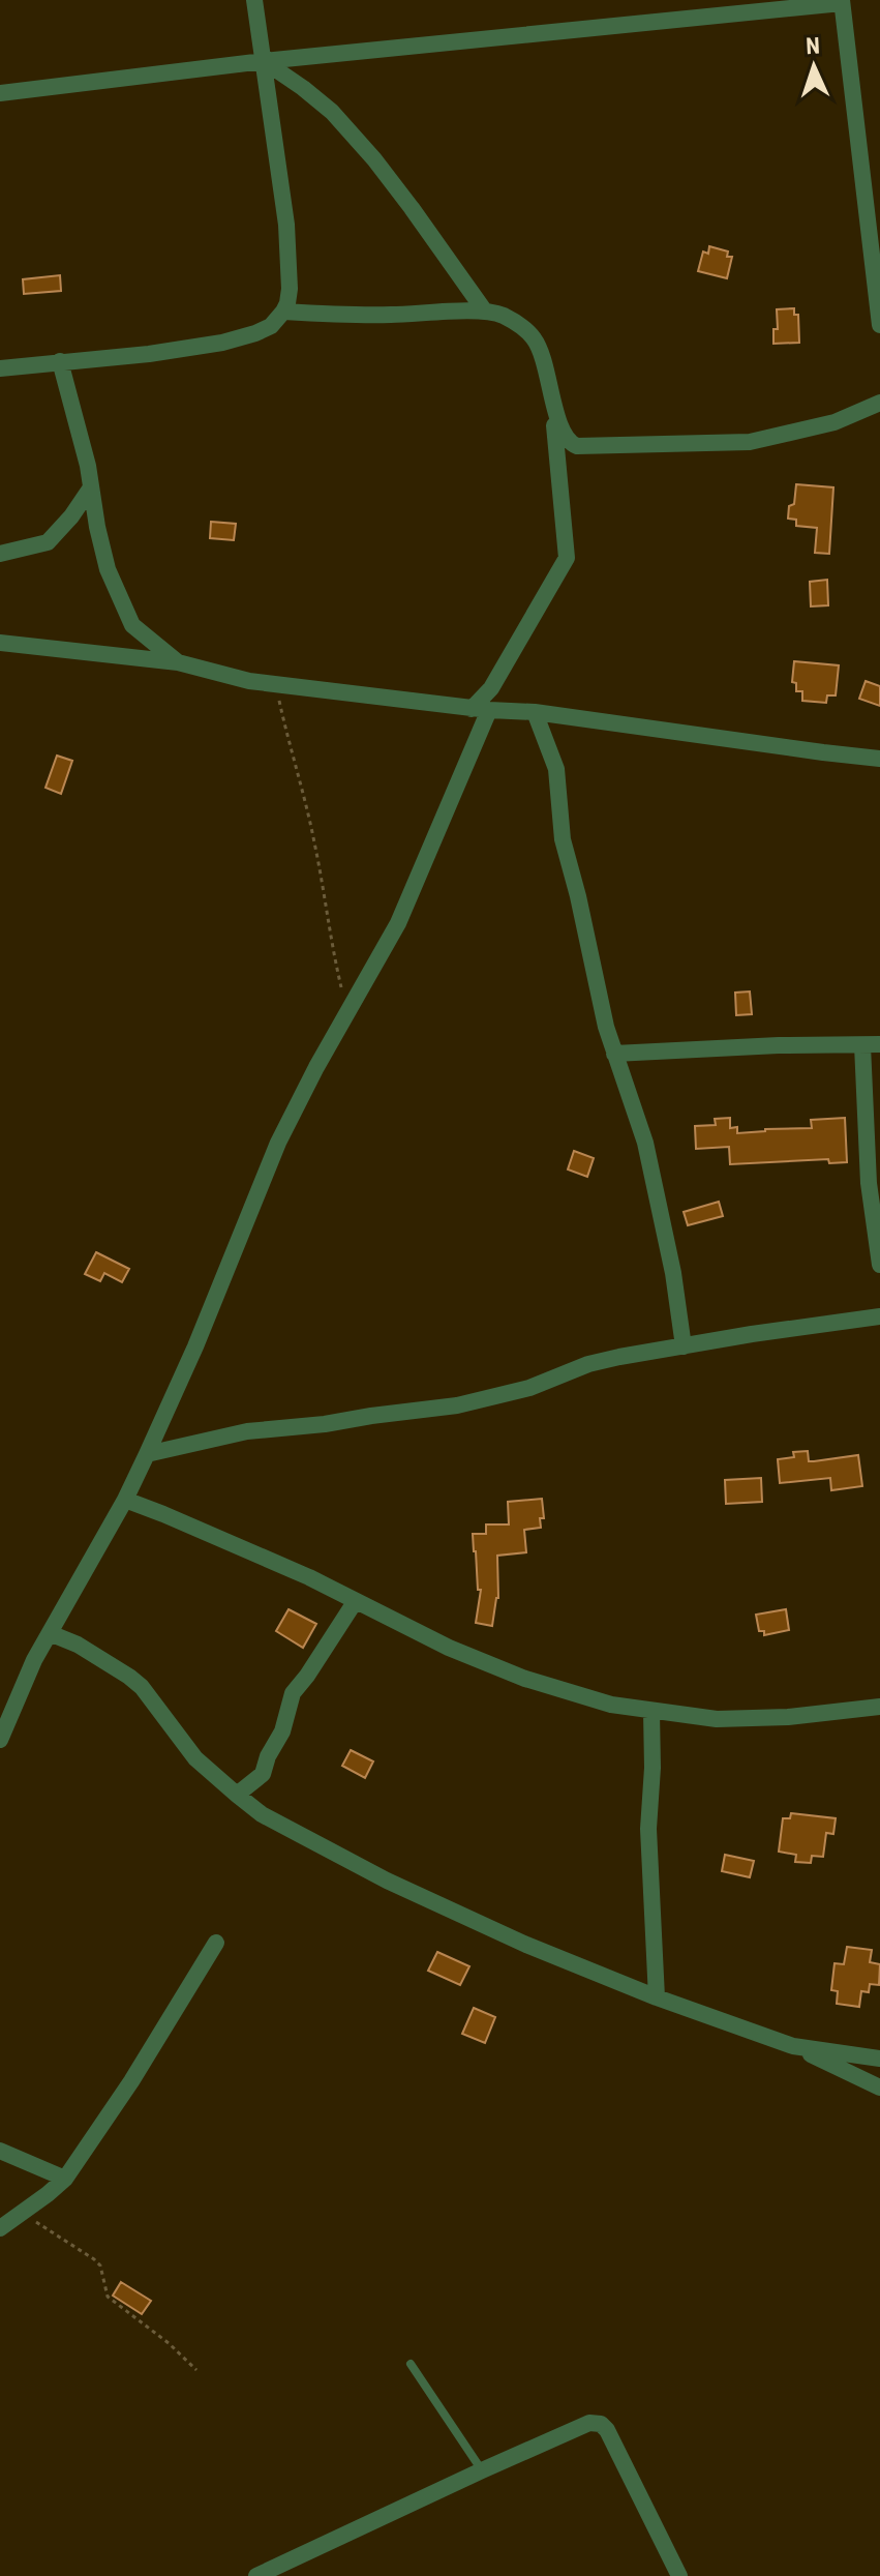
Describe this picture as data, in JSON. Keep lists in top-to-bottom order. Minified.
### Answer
{"north":"top"}
